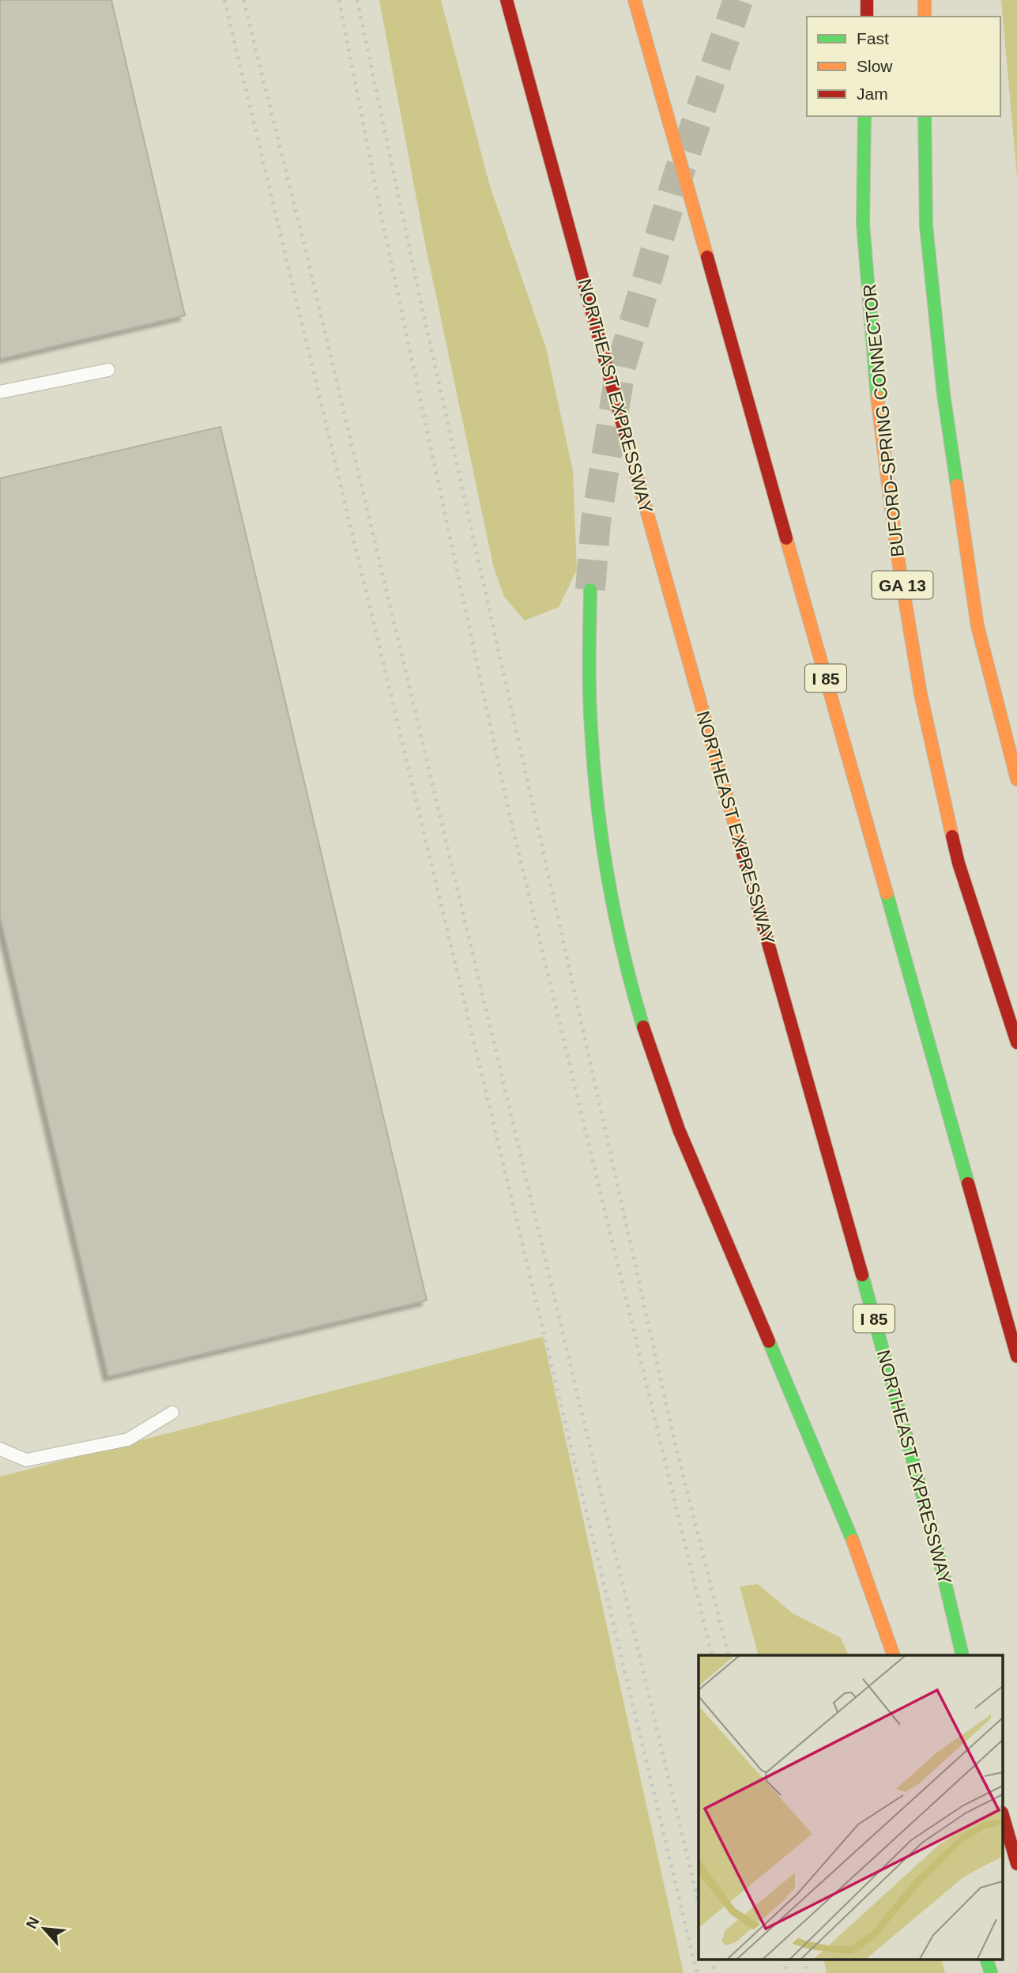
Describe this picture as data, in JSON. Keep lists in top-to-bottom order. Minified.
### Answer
{"streets":{"highway":["NORTHEAST EXPRESSWAY","BUFORD-SPRING CONNECTOR","GA 13","I 85"]},"legend":["Fast","Slow","Jam"],"north":"top left"}
